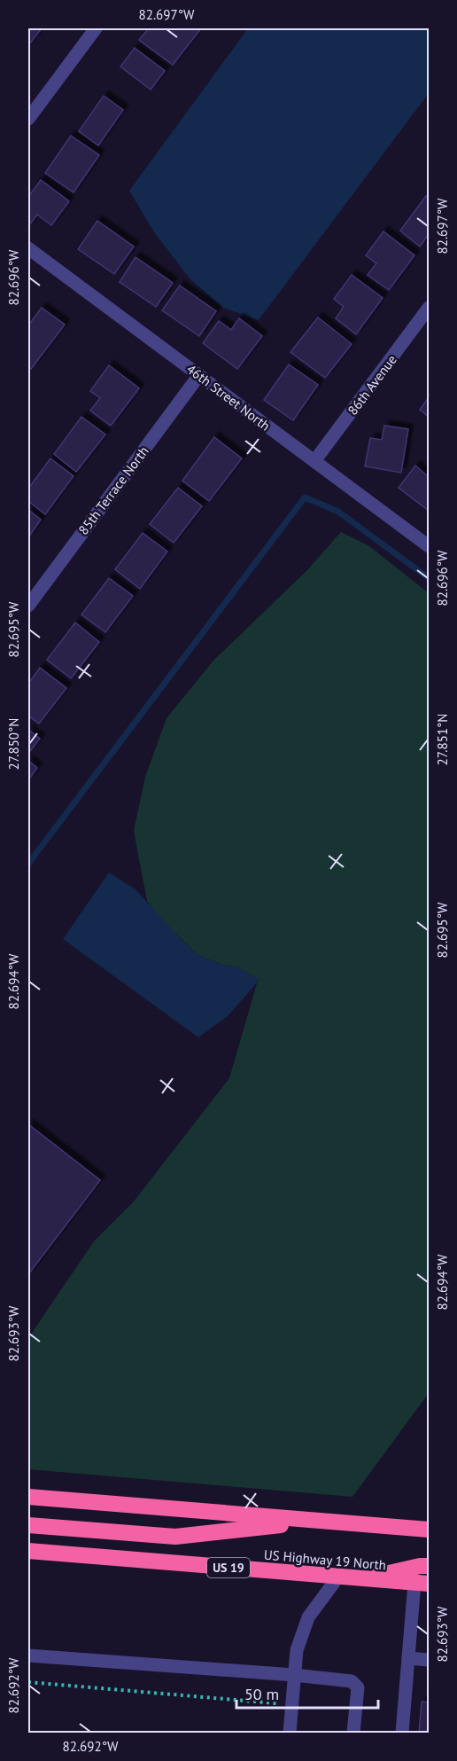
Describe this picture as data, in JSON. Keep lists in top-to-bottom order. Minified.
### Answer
{"streets":{"highway":["US Highway 19 North","US 19"],"street":["86th Avenue","46th Street North","85th Terrace North"]},"crossings":[["86th Avenue","46th Street North"],["46th Street North","85th Terrace North"]],"scale_bar":"50 m","coordinates":["82.697°W","82.696°W","82.695°W","27.851°N","27.850°N","82.694°W","82.693°W","82.692°W"]}
